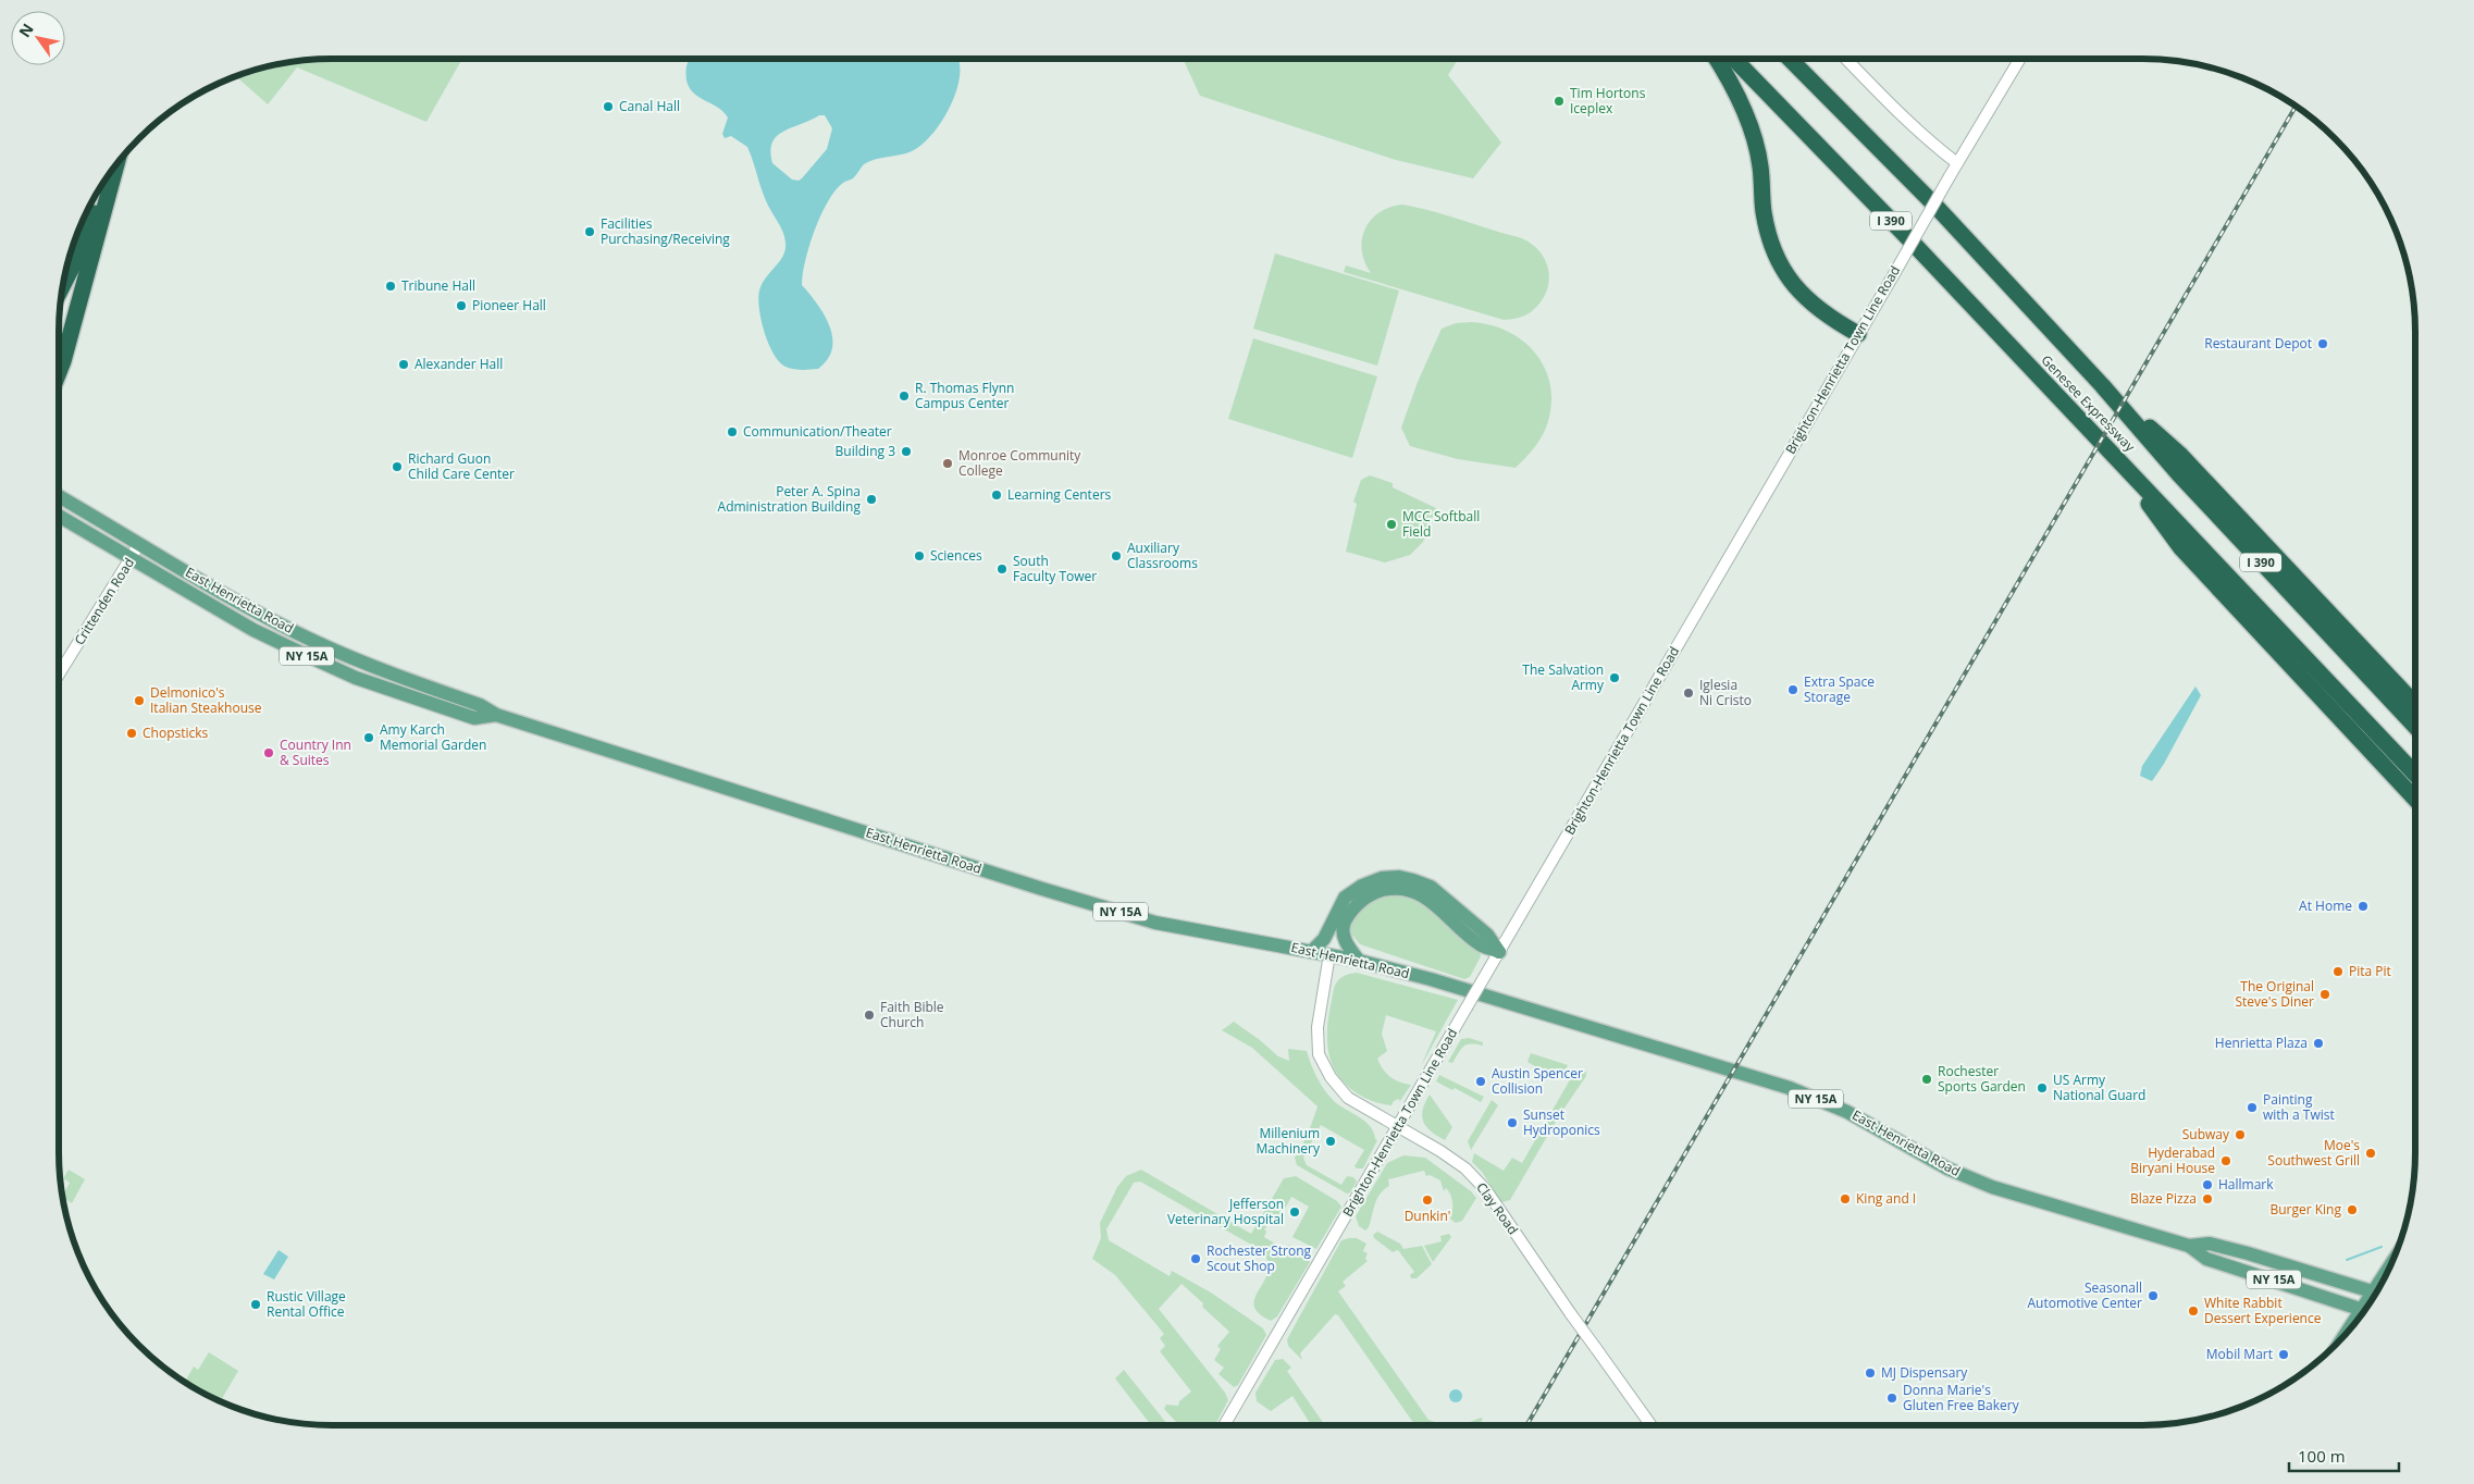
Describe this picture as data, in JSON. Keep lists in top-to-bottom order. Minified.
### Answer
{"streets":{"highway":["I 390","Genesee Expressway"],"main road":["East Henrietta Road","NY 15A"],"street":["Brighton-Henrietta Town Line Road","Crittenden Road","Clay Road"]},"crossings":[["Brighton-Henrietta Town Line Road","Clay Road"],["East Henrietta Road","Crittenden Road"],["East Henrietta Road","Clay Road"]],"places":["Tim Hortons Iceplex","Canal Hall","Facilities Purchasing/Receiving","Tribune Hall","Pioneer Hall","Restaurant Depot","Alexander Hall","R. Thomas Flynn Campus Center","Communication/Theater","Building 3","Monroe Community College","Richard Guon Child Care Center","Learning Centers","Peter A. Spina Administration Building","MCC Softball Field","Sciences","Auxiliary Classrooms","South Faculty Tower","The Salvation Army","Extra Space Storage","Iglesia Ni Cristo","Delmonico's Italian Steakhouse","Chopsticks","Amy Karch Memorial Garden","Country Inn & Suites","At Home","Pita Pit","The Original Steve's Diner","Faith Bible Church","Henrietta Plaza","Rochester Sports Garden","Austin Spencer Collision","US Army National Guard","Painting with a Twist","Sunset Hydroponics","Subway","Millenium Machinery","Moe's Southwest Grill","Hyderabad Biryani House","Hallmark","King and I","Blaze Pizza","Dunkin'","Burger King","Jefferson Veterinary Hospital","Rochester Strong Scout Shop","Seasonall Automotive Center","Rustic Village Rental Office","White Rabbit Dessert Experience","Mobil Mart","MJ Dispensary","Donna Marie's Gluten Free Bakery"],"scale_bar":"100 m","north":"top left"}
